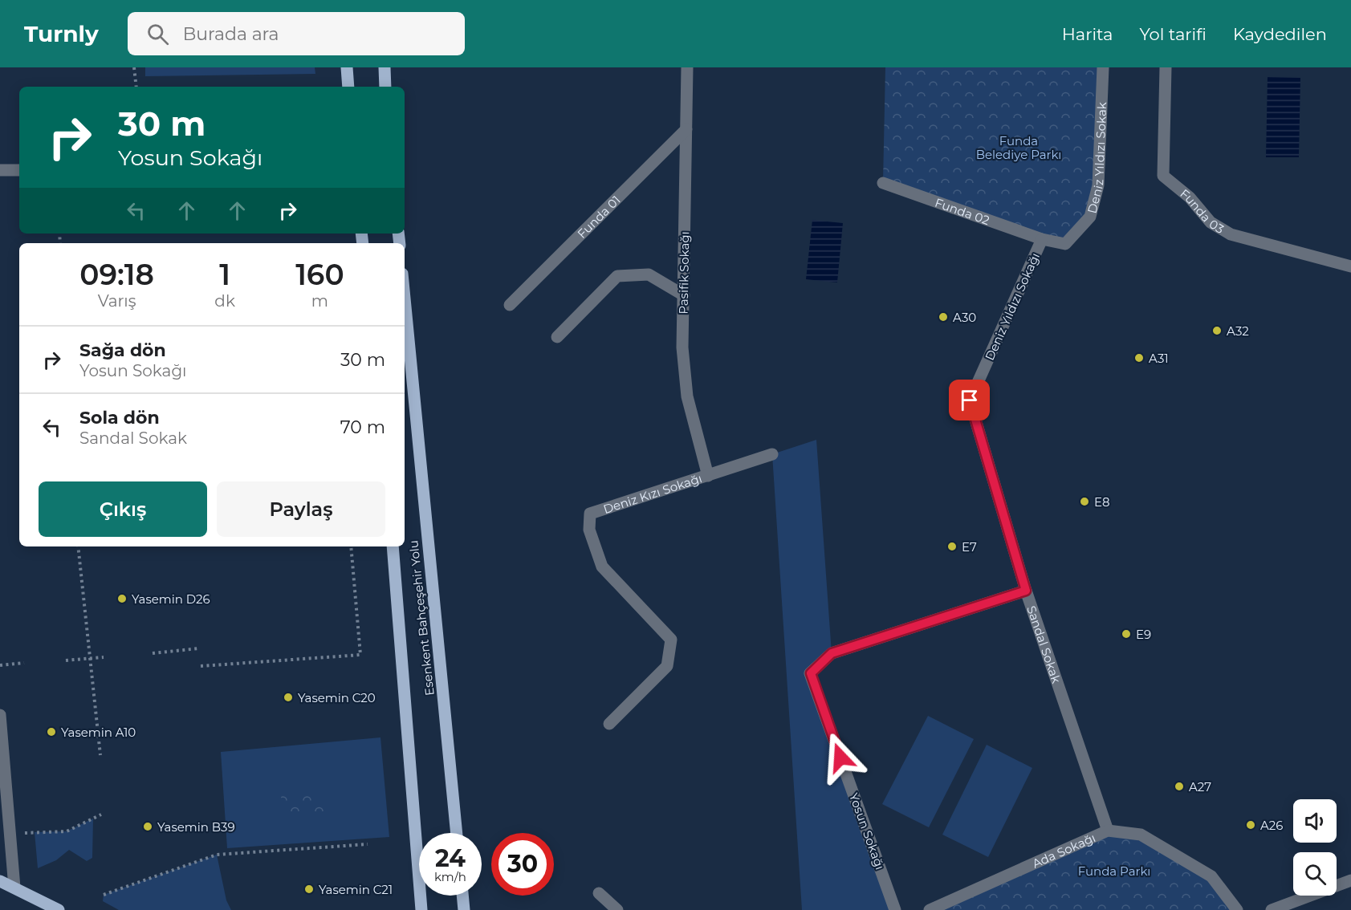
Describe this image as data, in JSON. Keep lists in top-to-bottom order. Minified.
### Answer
{"streets":{"main road":["Esenkent Bahçeşehir Yolu"],"street":["Deniz Yıldızı Sokak","Funda 03","Funda 02","Funda 01","Pasifik Sokağı","Deniz Yıldızı Sokağı","Deniz Kızı Sokağı","Sandal Sokak","Yosun Sokağı","Ada Sokağı"]},"crossings":[["Deniz Yıldızı Sokak","Funda 02"],["Deniz Yıldızı Sokak","Deniz Yıldızı Sokağı"],["Funda 02","Deniz Yıldızı Sokağı"],["Funda 01","Pasifik Sokağı"],["Pasifik Sokağı","Deniz Kızı Sokağı"],["Deniz Yıldızı Sokağı","Sandal Sokak"],["Sandal Sokak","Yosun Sokağı"],["Sandal Sokak","Ada Sokağı"]],"parks":["Funda Belediye Parkı","Funda Parkı"],"places":["A30","A32","A31","E8","E7","Yasemin D26","E9","Yasemin C20","Yasemin A10","A27","A26","Yasemin B39","Yasemin C21"],"page":{"header":"Turnly","search":"Burada ara","nav":["Harita","Yol tarifi","Kaydedilen"],"turn":["30 m","Yosun Sokağı"],"eta":["09:18","Varış","1","dk","160","m"],"list":[{"name":"Sağa dön","note":"Yosun Sokağı","value":"30 m"},{"name":"Sola dön","note":"Sandal Sokak","value":"70 m"}],"buttons":["Çıkış","Paylaş"],"speed":"24 km/h","limit":"30"}}
